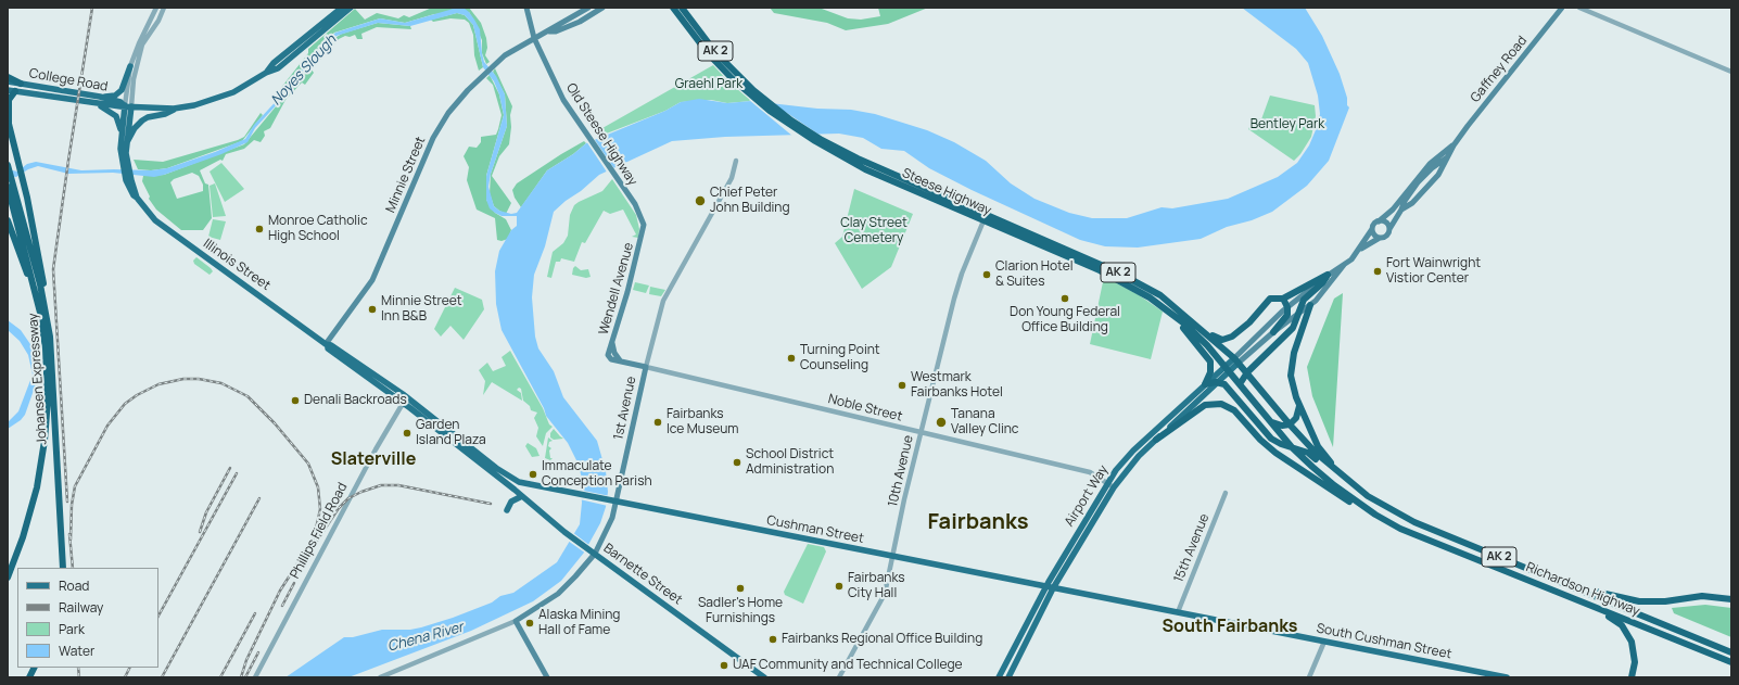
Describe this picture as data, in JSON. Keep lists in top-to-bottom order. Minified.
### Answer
{"streets":{"highway":["AK 2","Steese Highway","Johansen Expressway","Richardson Highway"],"main road":["Gaffney Road","College Road","Old Steese Highway","Minnie Street","Illinois Street","Wendell Avenue","1st Avenue","Noble Street","Airport Way","Cushman Street","Barnette Street","South Cushman Street"],"street":["10th Avenue","Phillips Field Road","15th Avenue"]},"crossings":[["College Road","Illinois Street"],["Old Steese Highway","Minnie Street"],["Old Steese Highway","Wendell Avenue"],["Minnie Street","Illinois Street"],["Steese Highway","10th Avenue"],["Steese Highway","Airport Way"],["Steese Highway","Richardson Highway"],["Illinois Street","Cushman Street"],["Illinois Street","Phillips Field Road"],["Illinois Street","Barnette Street"],["Wendell Avenue","Noble Street"],["1st Avenue","Noble Street"],["1st Avenue","Cushman Street"],["1st Avenue","Barnette Street"],["Noble Street","10th Avenue"],["Noble Street","Airport Way"],["10th Avenue","Cushman Street"],["Airport Way","Cushman Street"],["Airport Way","Richardson Highway"],["Airport Way","South Cushman Street"],["Cushman Street","South Cushman Street"],["15th Avenue","South Cushman Street"]],"districts":["Slaterville","Fairbanks","South Fairbanks"],"water":["Noyes Slough","Chena River"],"parks":["Graehl Park","Bentley Park","Clay Street Cemetery"],"places":["Chief Peter John Building","Monroe Catholic High School","Fort Wainwright Vistior Center","Clarion Hotel & Suites","Don Young Federal Office Building","Minnie Street Inn B&B","Turning Point Counseling","Westmark Fairbanks Hotel","Denali Backroads","Fairbanks Ice Museum","Tanana Valley Clinc","Garden Island Plaza","School District Administration","Immaculate Conception Parish","Fairbanks City Hall","Sadler's Home Furnishings","Alaska Mining Hall of Fame","Fairbanks Regional Office Building","UAF Community and Technical College"],"legend":["Road","Railway","Park","Water"]}
